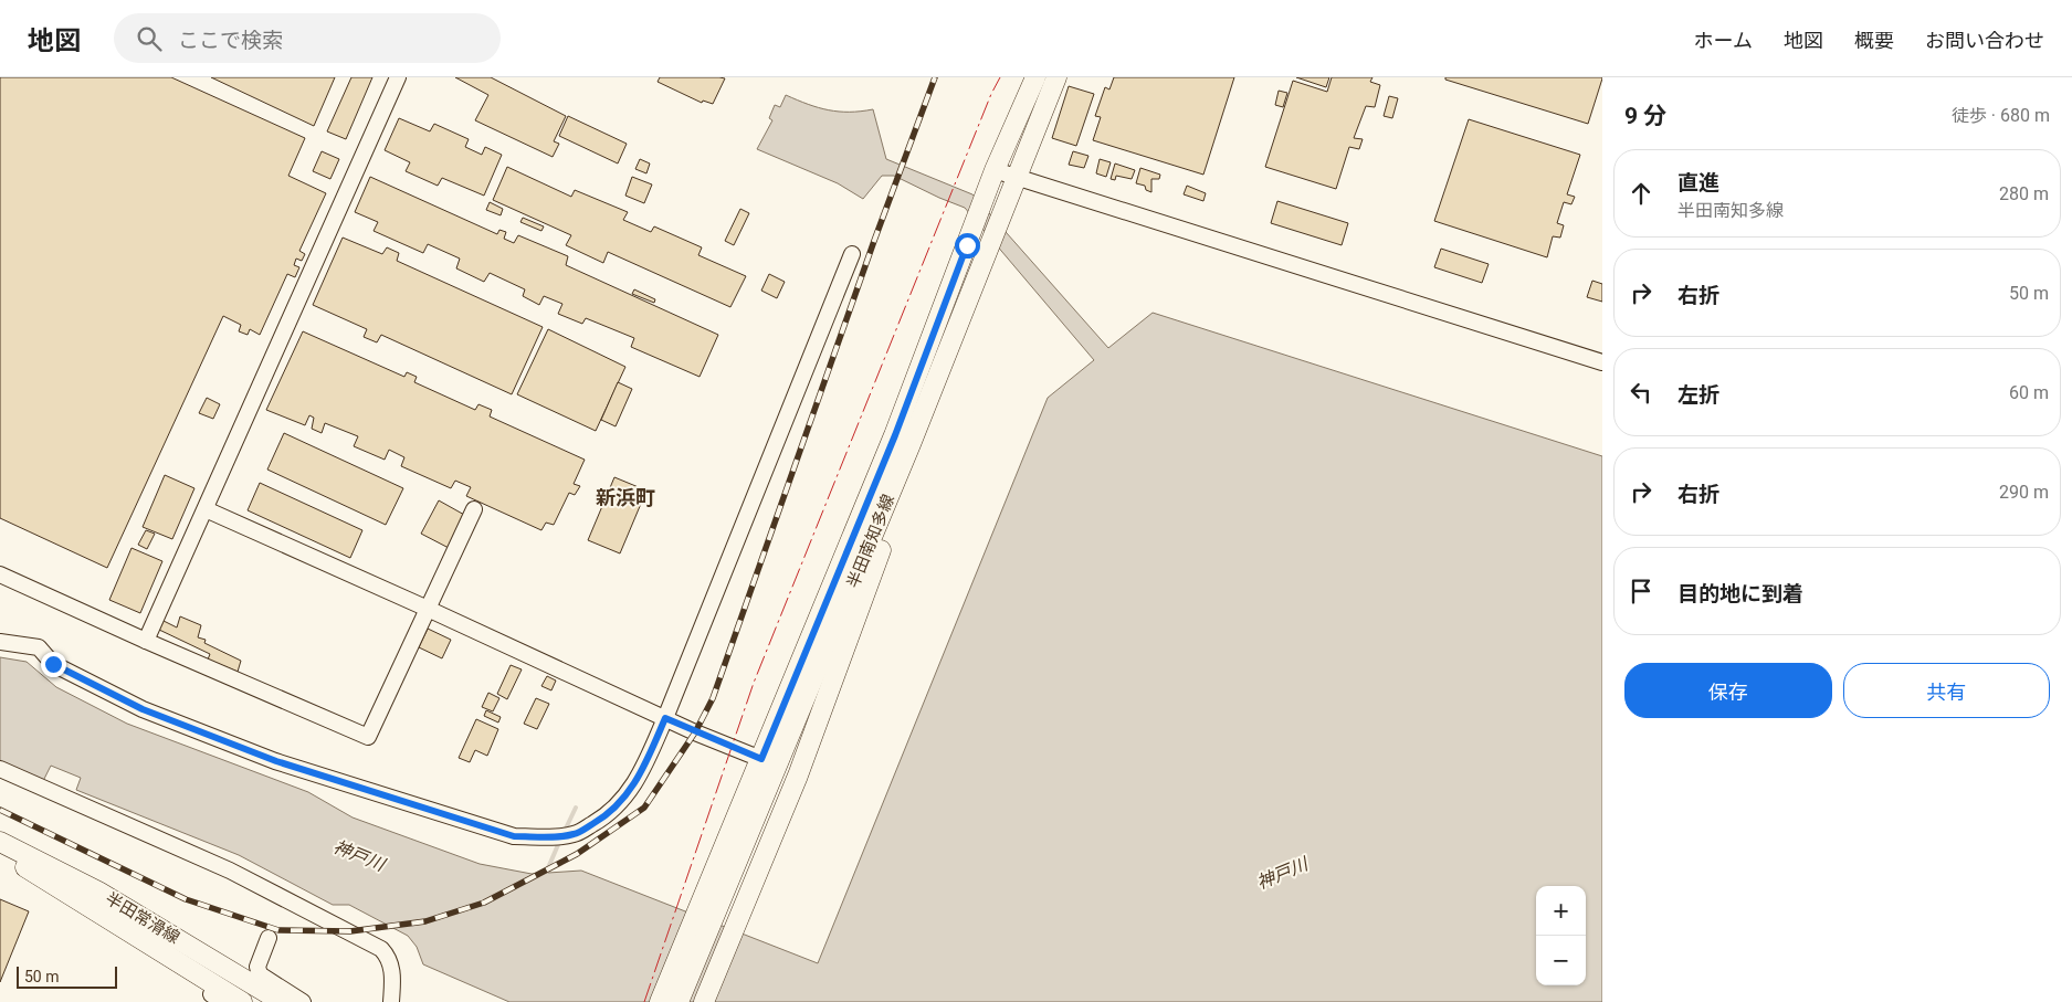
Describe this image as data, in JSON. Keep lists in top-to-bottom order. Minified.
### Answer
{"streets":{"main road":["半田南知多線","半田常滑線"]},"districts":["新浜町"],"water":["神戸川"],"scale_bar":"50 m","page":{"header":"地図","search":"ここで検索","nav":["ホーム","地図","概要","お問い合わせ"],"heading":["9 分","徒歩 · 680 m"],"list":[["直進","半田南知多線","280 m"],["右折","50 m"],["左折","60 m"],["右折","290 m"],"目的地に到着"],"buttons":["保存","共有"],"map_buttons":["+","−"],"scale":"50 m"}}
